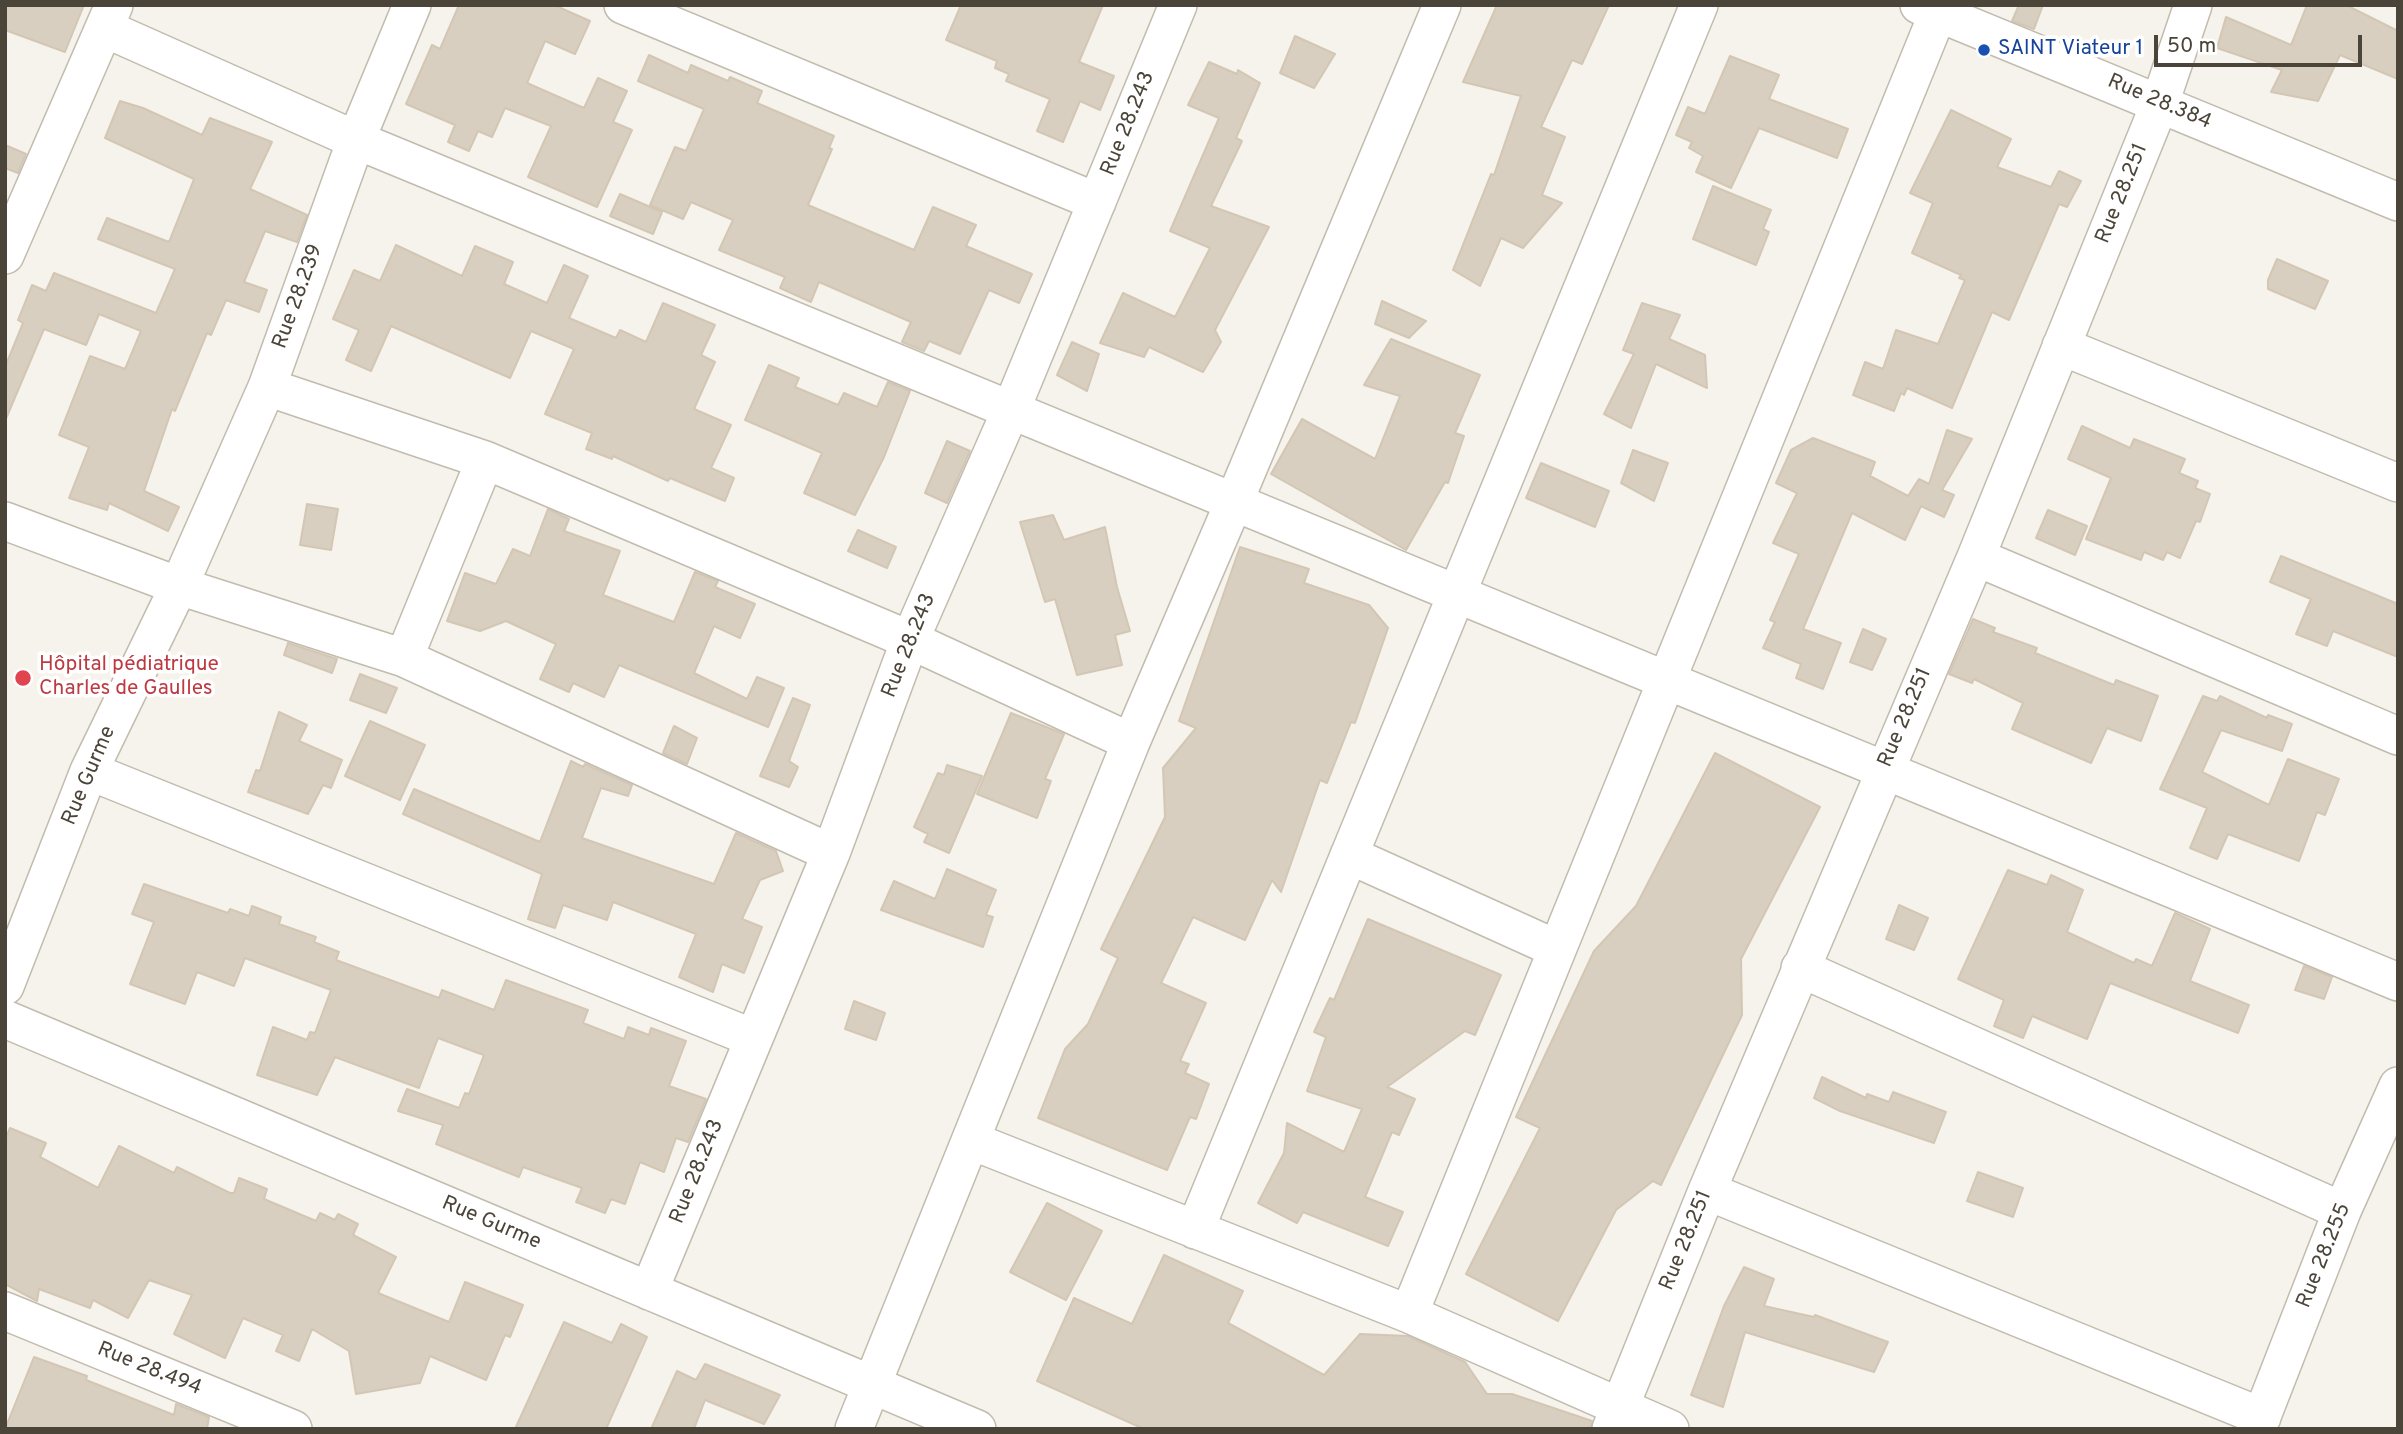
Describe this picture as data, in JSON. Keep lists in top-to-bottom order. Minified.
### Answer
{"streets":{"street":["Rue 28.384","Rue 28.243","Rue 28.251","Rue 28.239","Rue Gurme","Rue 28.255","Rue 28.494"]},"crossings":[["Rue 28.384","Rue 28.251"],["Rue 28.243","Rue Gurme"],["Rue 28.239","Rue Gurme"]],"places":["SAINT Viateur 1","Hôpital pédiatrique Charles de Gaulles"],"scale_bar":"50 m"}
